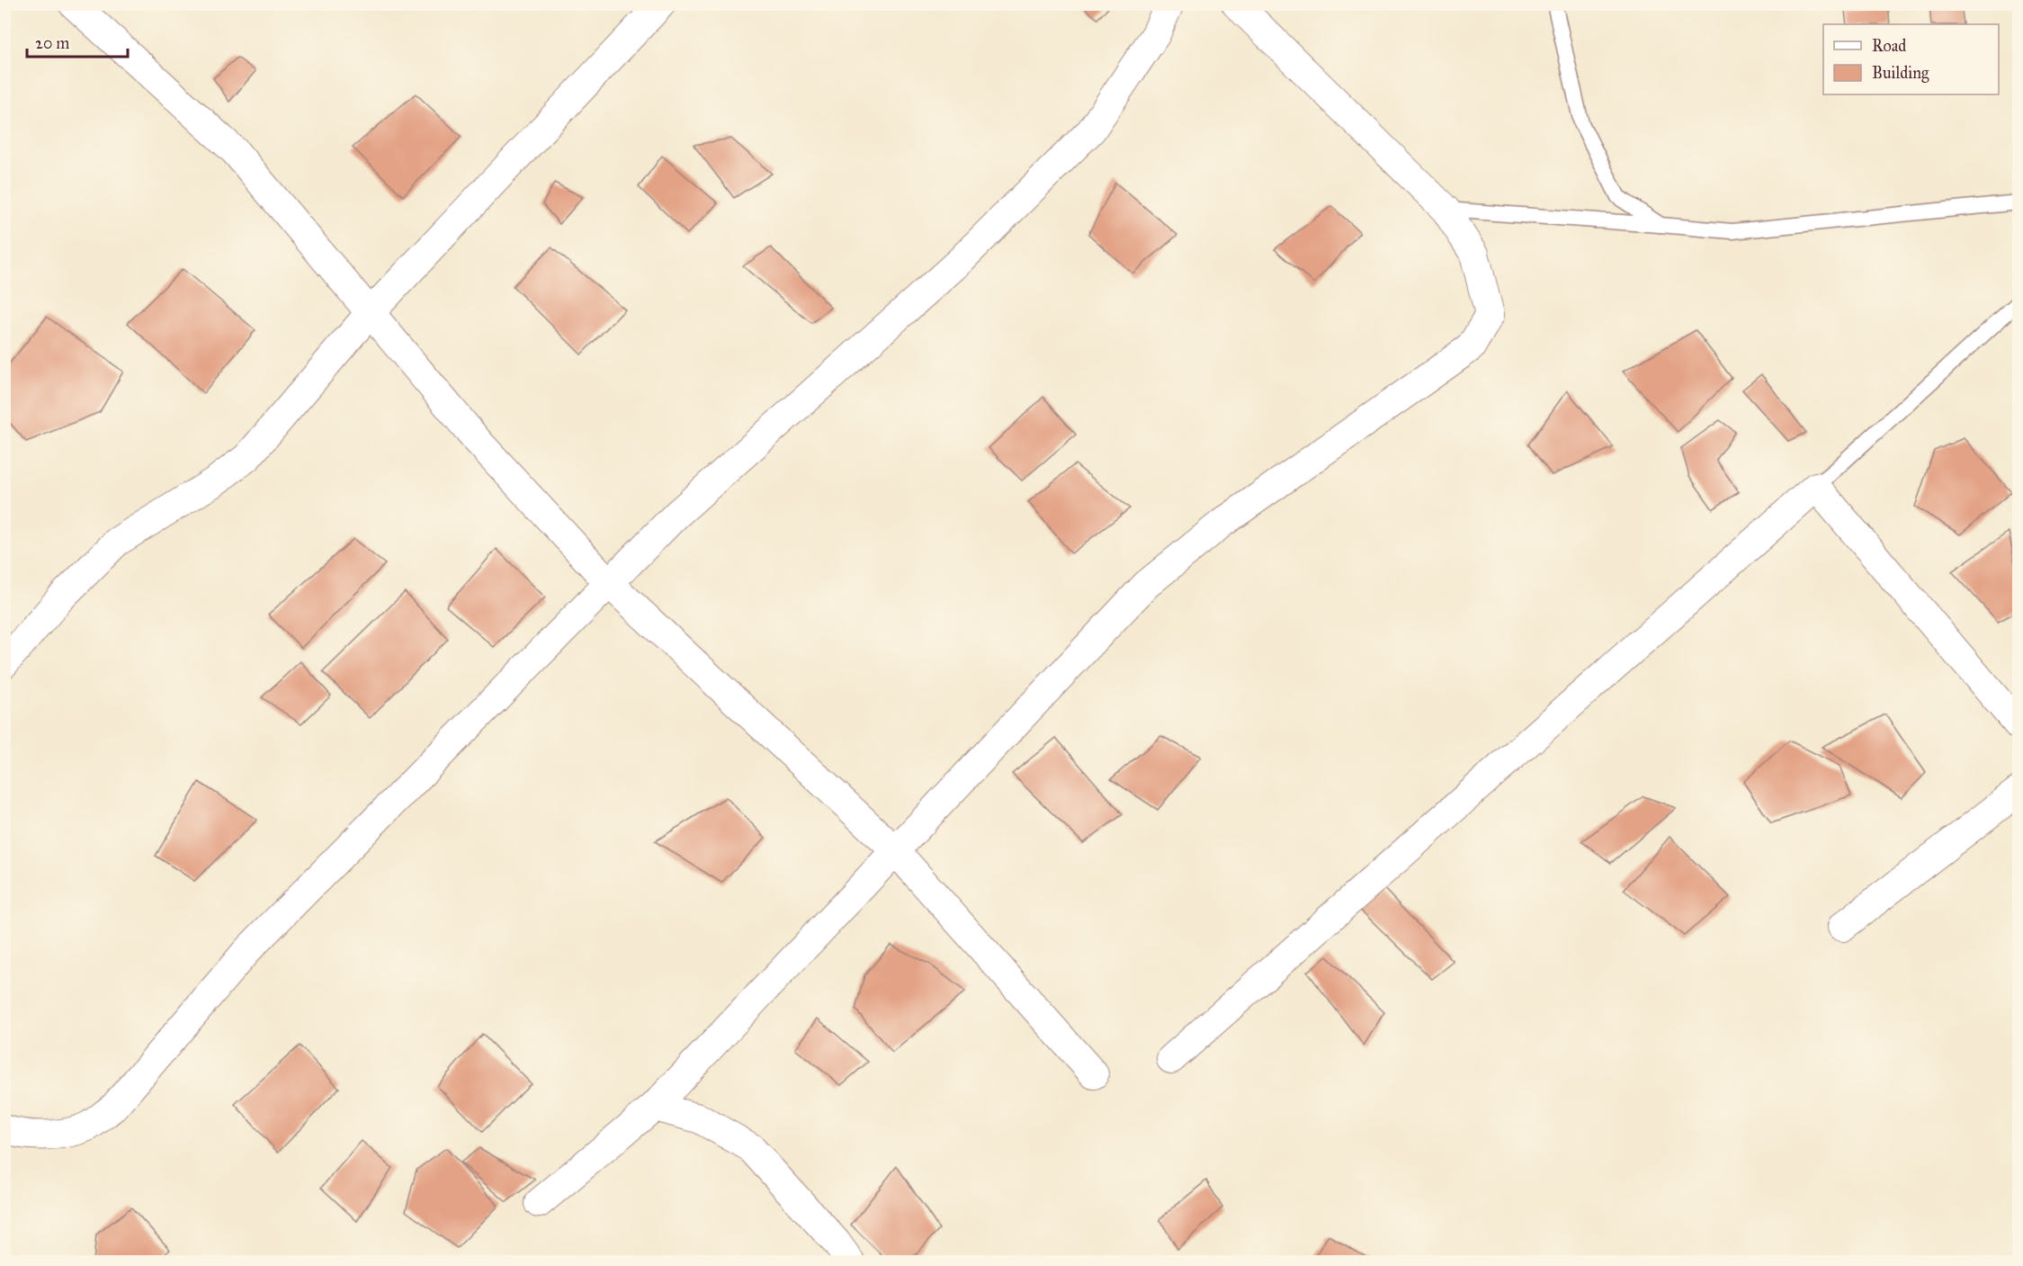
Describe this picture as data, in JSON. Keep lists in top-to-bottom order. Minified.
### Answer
{"legend":["Road","Building"],"scale_bar":"20 m"}
